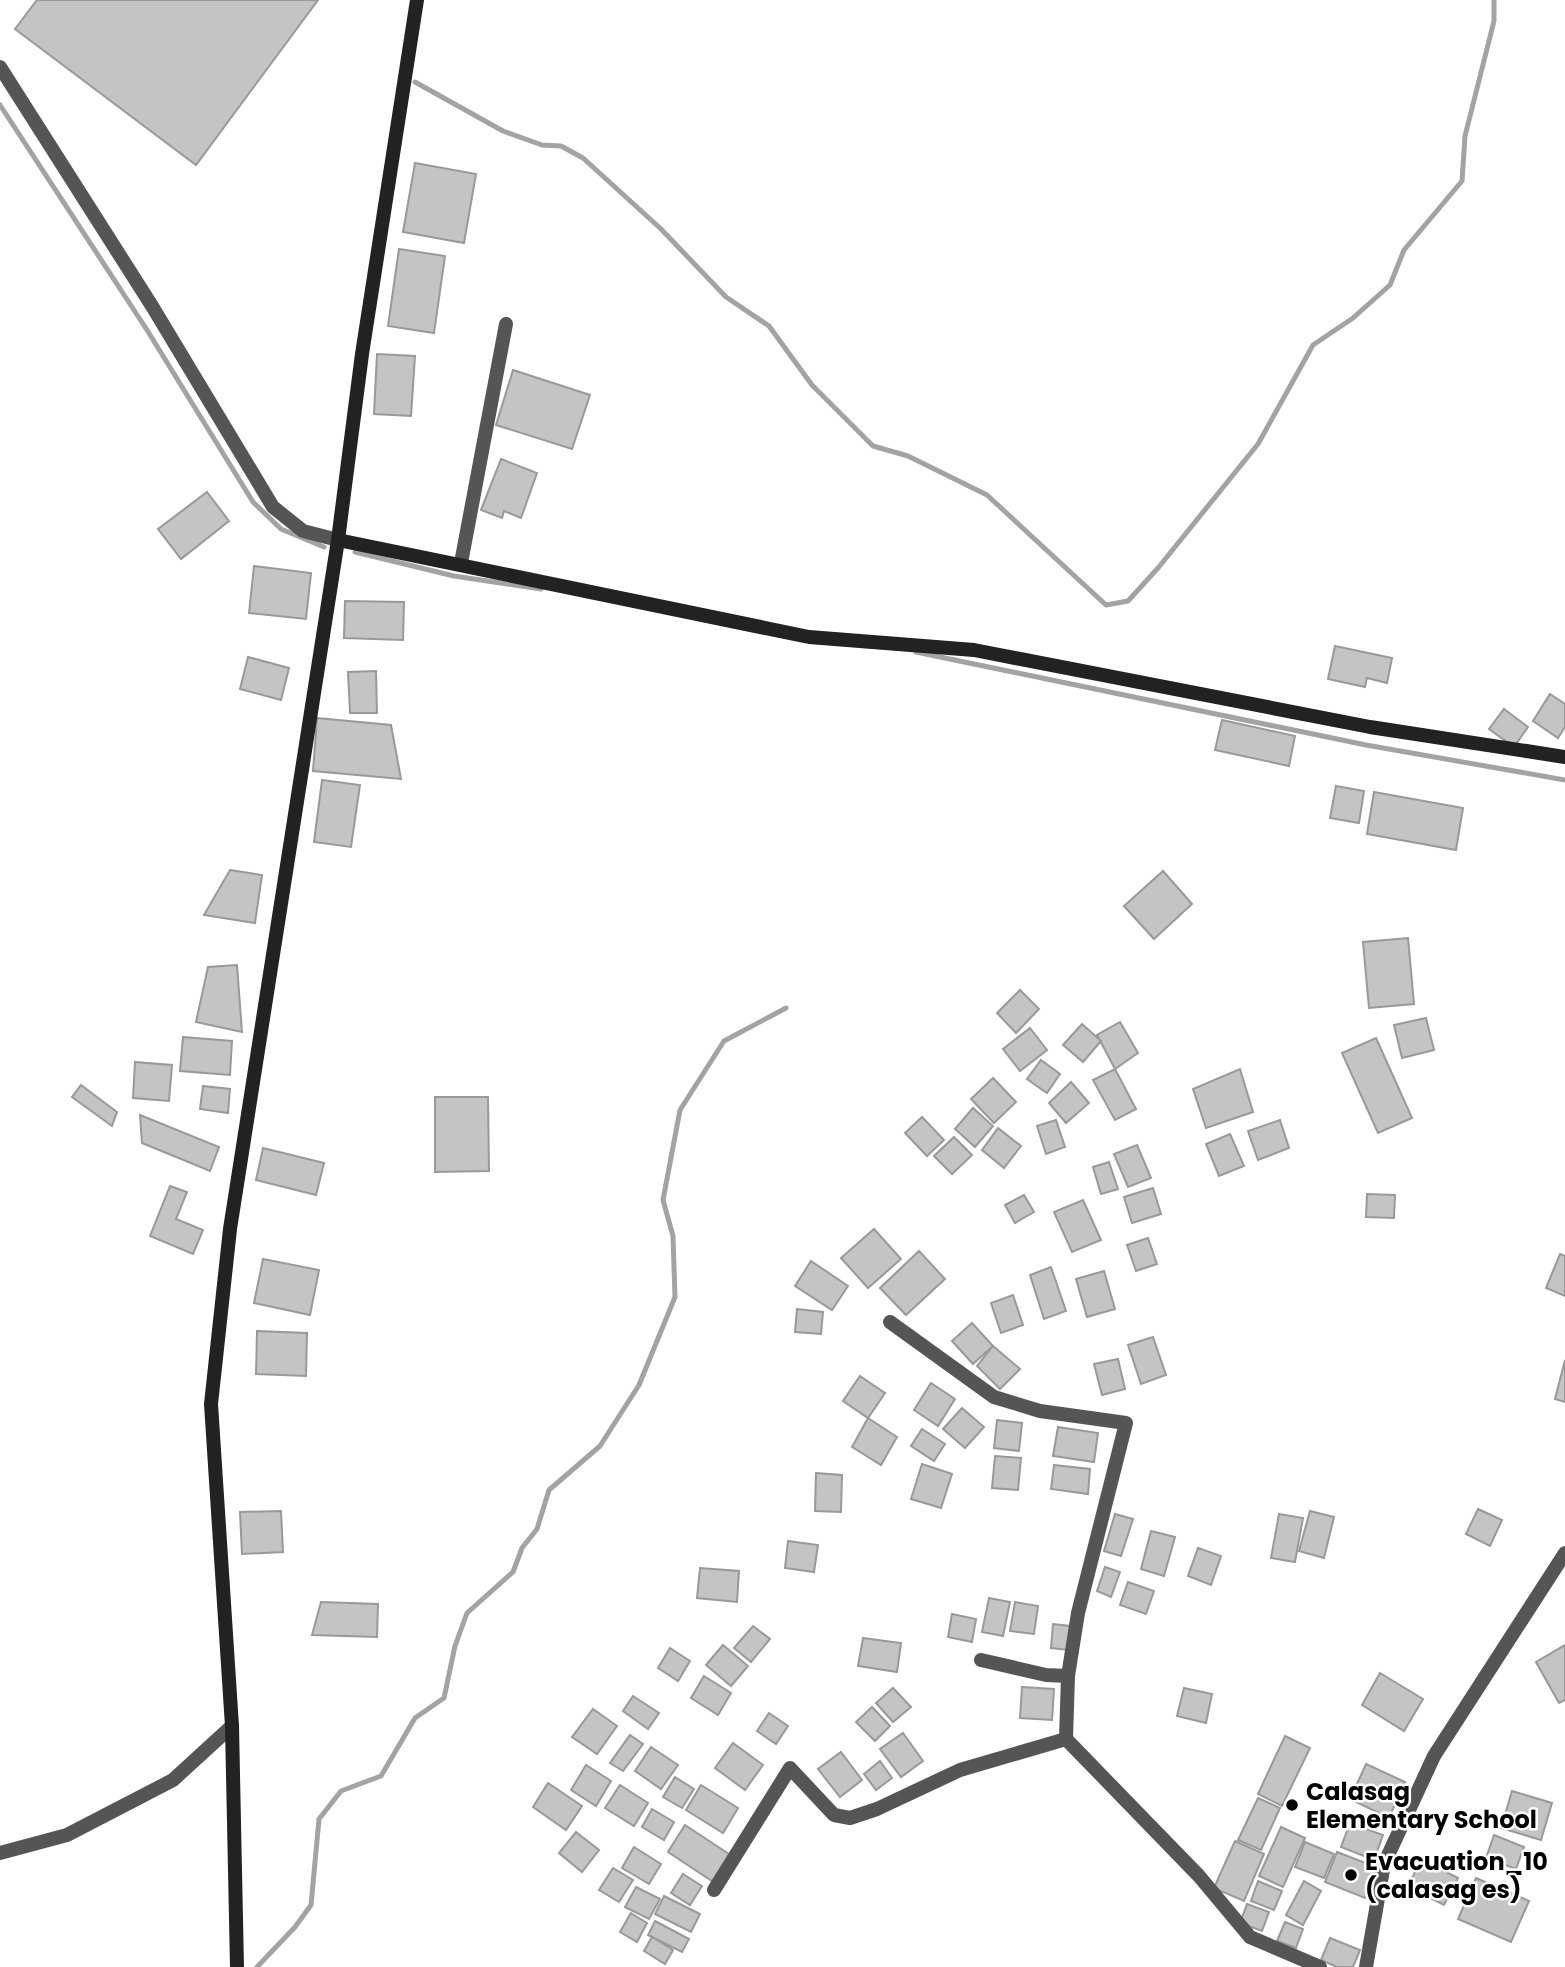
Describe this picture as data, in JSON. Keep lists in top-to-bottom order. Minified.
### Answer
{"places":["Calasag Elementary School","Evacuation_10 (calasag es)"]}
